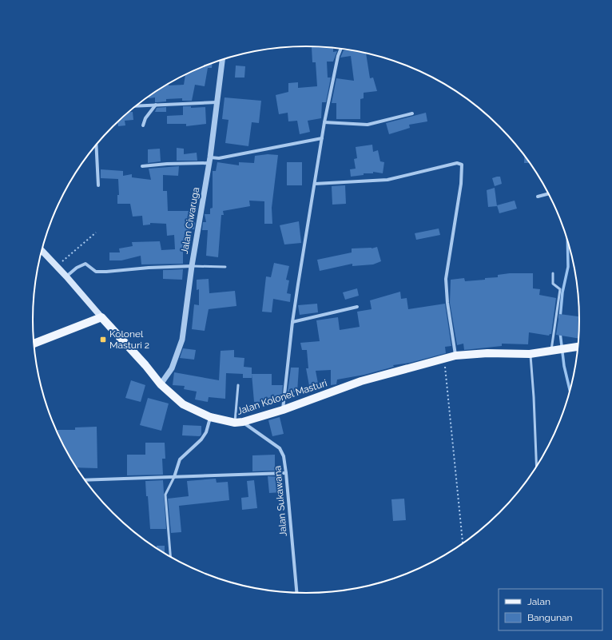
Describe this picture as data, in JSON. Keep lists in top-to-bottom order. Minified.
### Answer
{"streets":{"main road":["Jalan Kolonel Masturi"],"street":["Jalan Ciwaruga","Jalan Sukawana"]},"crossings":[["Jalan Ciwaruga","Jalan Kolonel Masturi"],["Jalan Kolonel Masturi","Jalan Sukawana"]],"places":{"transit":["Kolonel Masturi 2"]},"legend":["Jalan","Bangunan"]}
